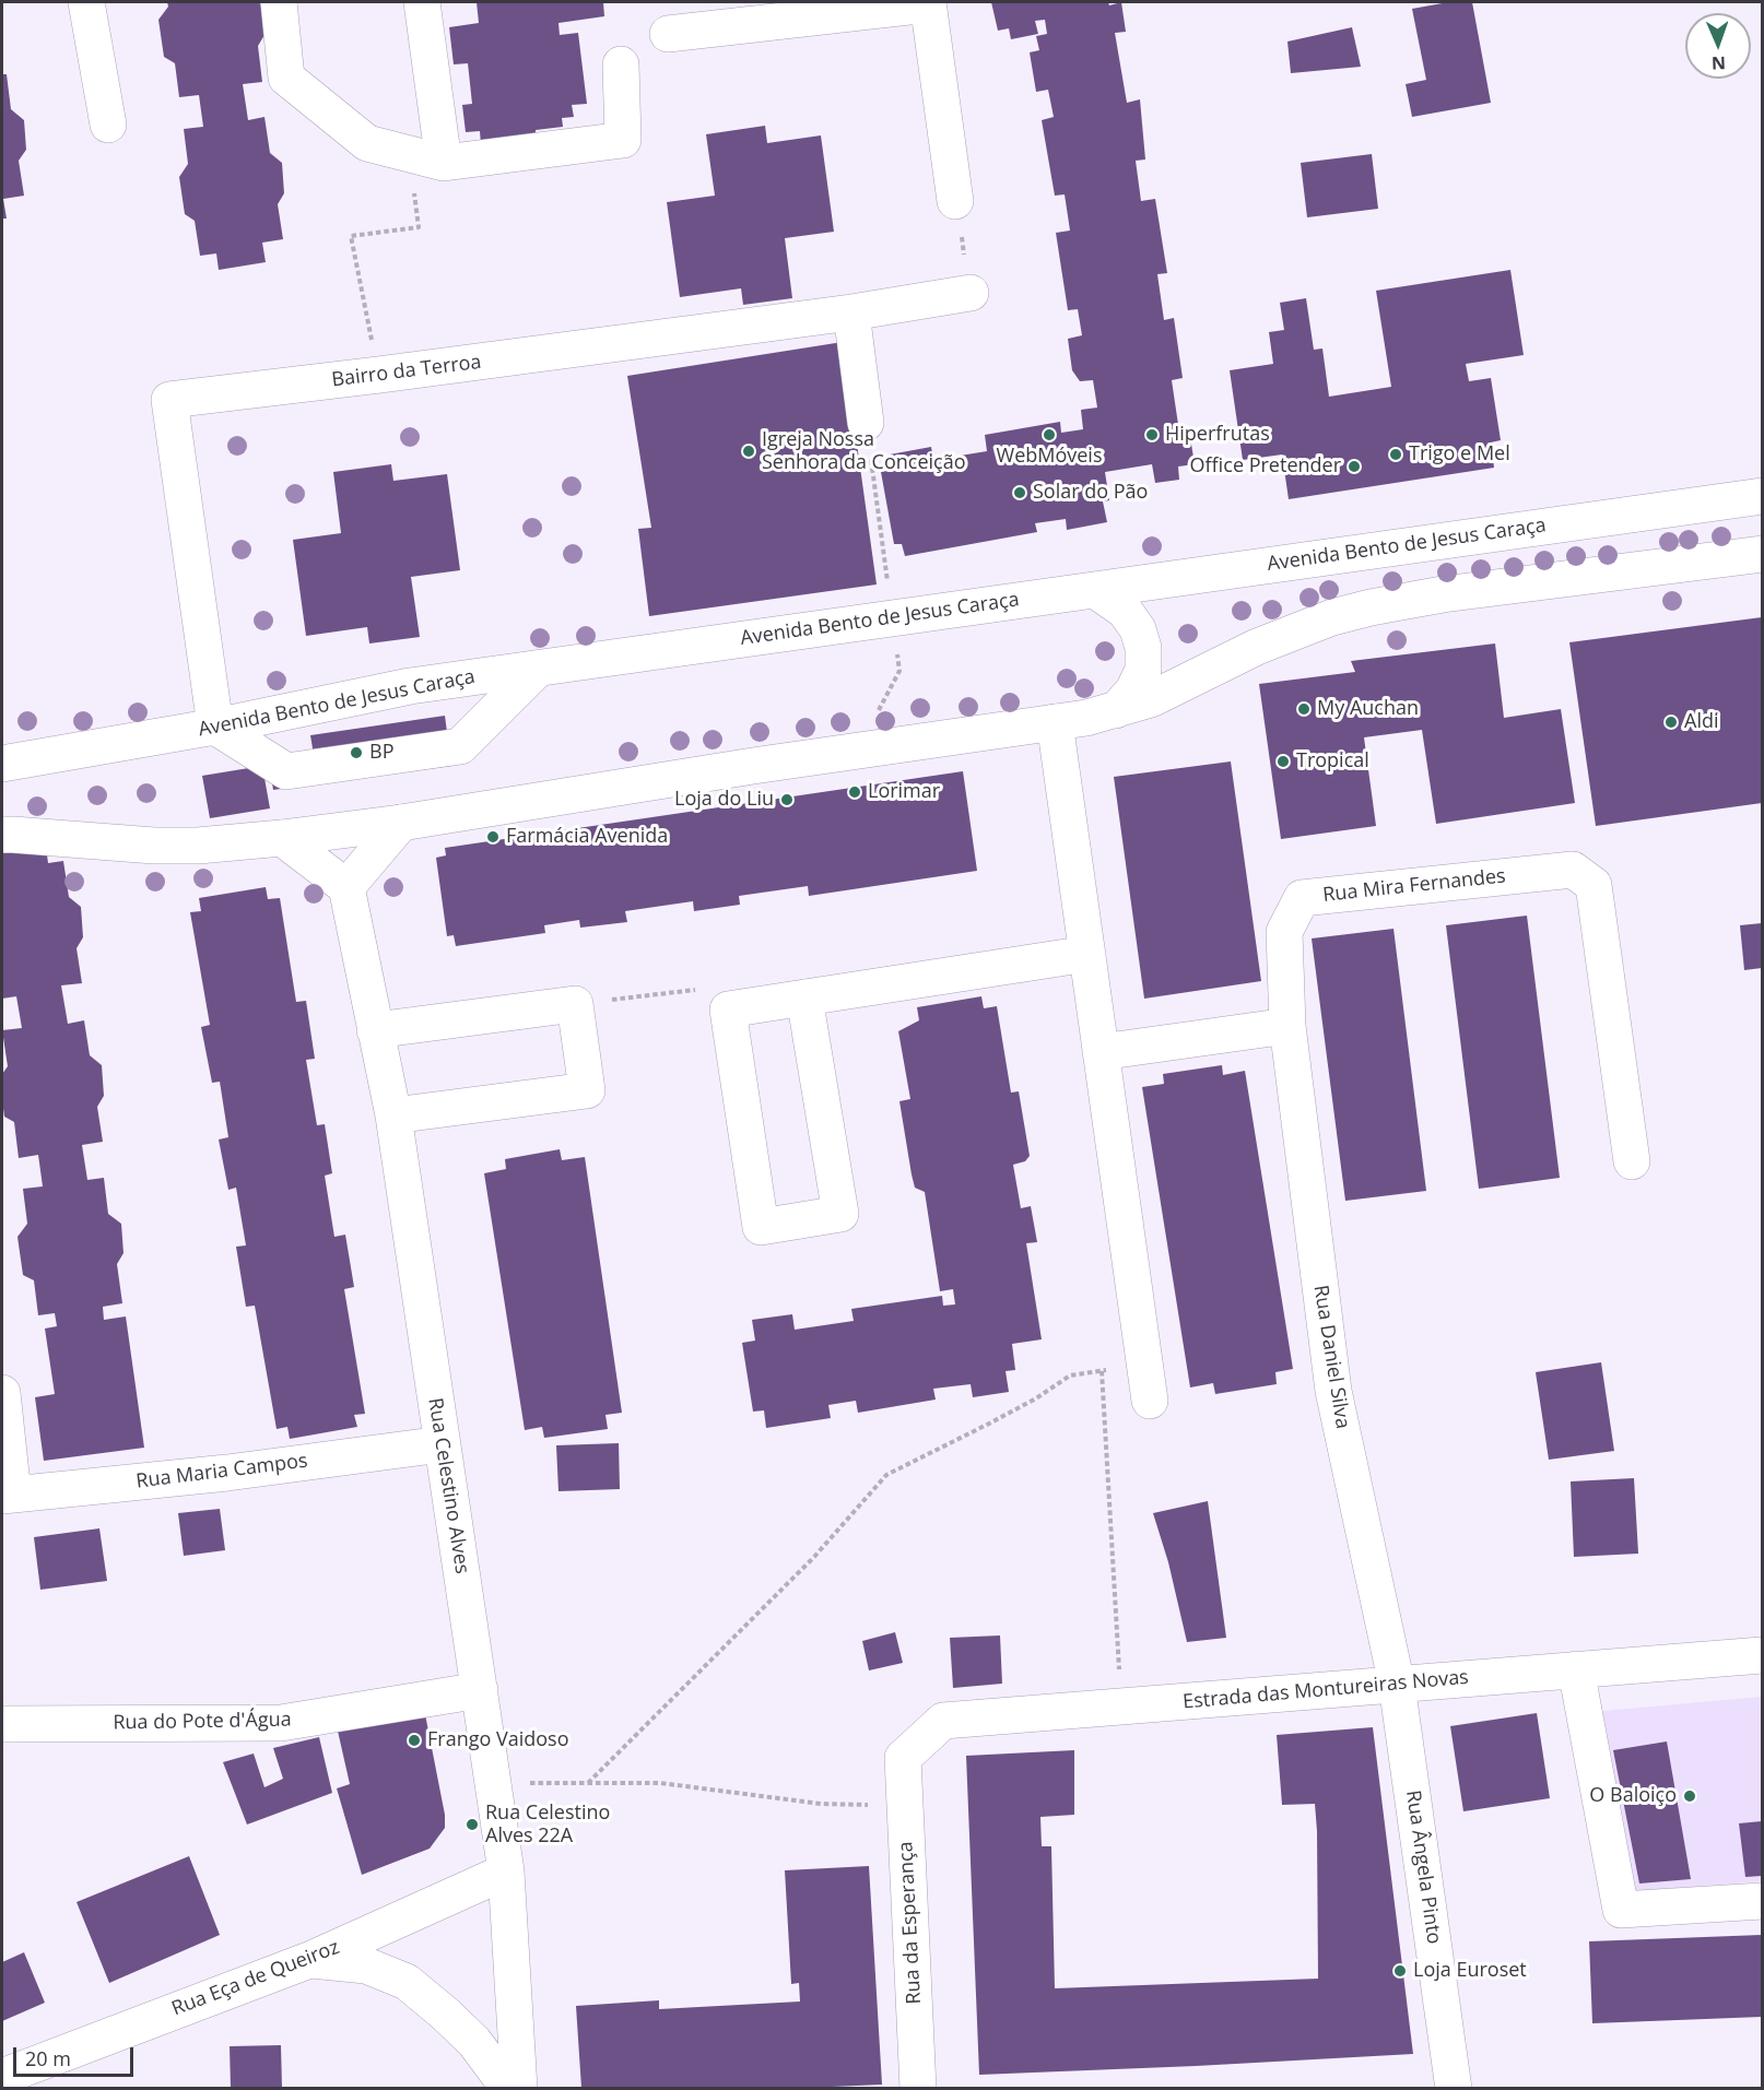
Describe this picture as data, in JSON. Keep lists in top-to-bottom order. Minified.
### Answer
{"streets":{"street":["Bairro da Terroa","Avenida Bento de Jesus Caraça","Rua Mira Fernandes","Rua Daniel Silva","Rua Maria Campos","Rua Celestino Alves","Estrada das Montureiras Novas","Rua do Pote d'Água","Rua Ângela Pinto","Rua da Esperança","Rua Eça de Queiroz"]},"crossings":[["Bairro da Terroa","Avenida Bento de Jesus Caraça"],["Rua Mira Fernandes","Rua Daniel Silva"],["Rua Daniel Silva","Estrada das Montureiras Novas"],["Rua Daniel Silva","Rua Ângela Pinto"],["Rua Maria Campos","Rua Celestino Alves"],["Rua Celestino Alves","Rua do Pote d'Água"],["Rua Celestino Alves","Rua Eça de Queiroz"],["Estrada das Montureiras Novas","Rua Ângela Pinto"],["Estrada das Montureiras Novas","Rua da Esperança"]],"places":["WebMóveis","Hiperfrutas","Igreja Nossa Senhora da Conceição","Trigo e Mel","Office Pretender","Solar do Pão","My Auchan","Aldi","BP","Tropical","Lorimar","Loja do Liu","Farmácia Avenida","Frango Vaidoso","O Baloiço","Rua Celestino Alves 22A","Loja Euroset"],"scale_bar":"20 m","north":"bottom"}
